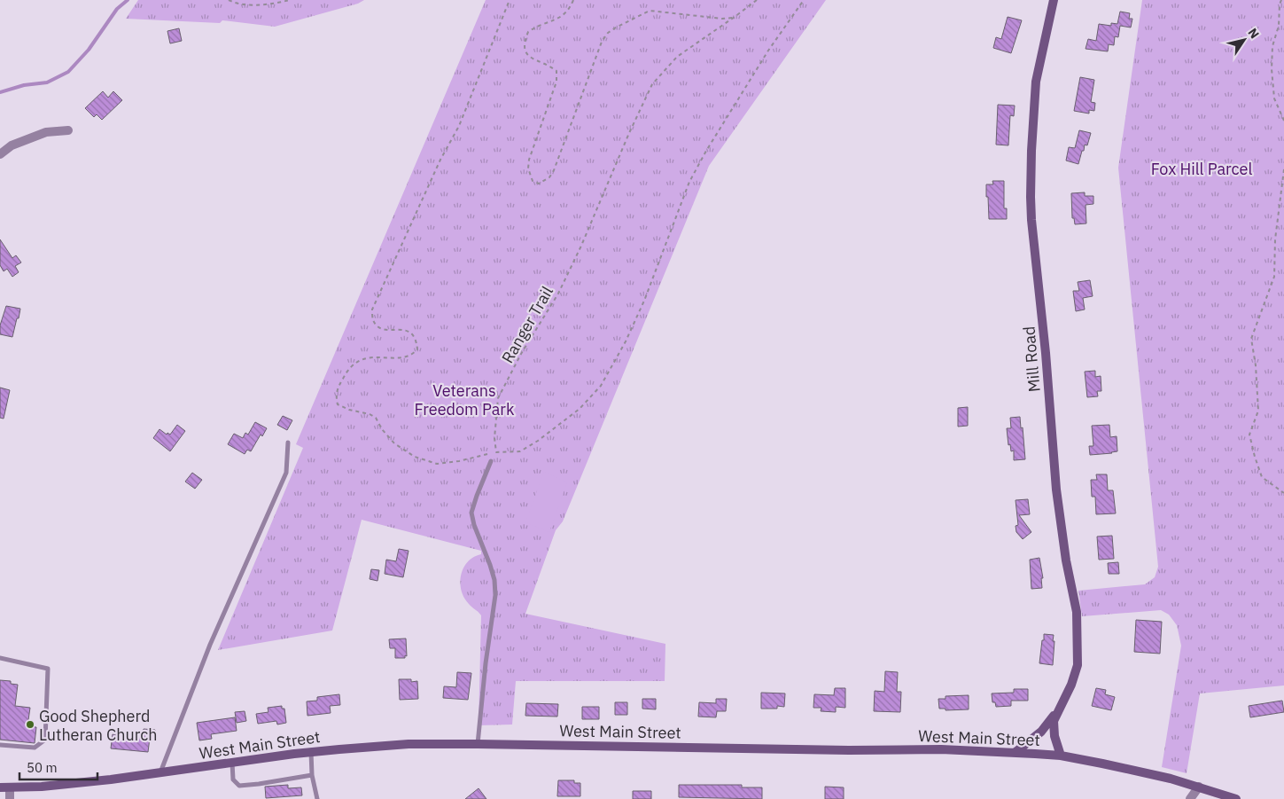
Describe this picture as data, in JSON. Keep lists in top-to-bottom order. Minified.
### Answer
{"streets":{"main road":["Mill Road","West Main Street"],"path":["Ranger Trail"]},"crossings":[["Mill Road","West Main Street"]],"parks":["Fox Hill Parcel","Veterans Freedom Park"],"places":["Good Shepherd Lutheran Church"],"scale_bar":"50 m","north":"top right"}
